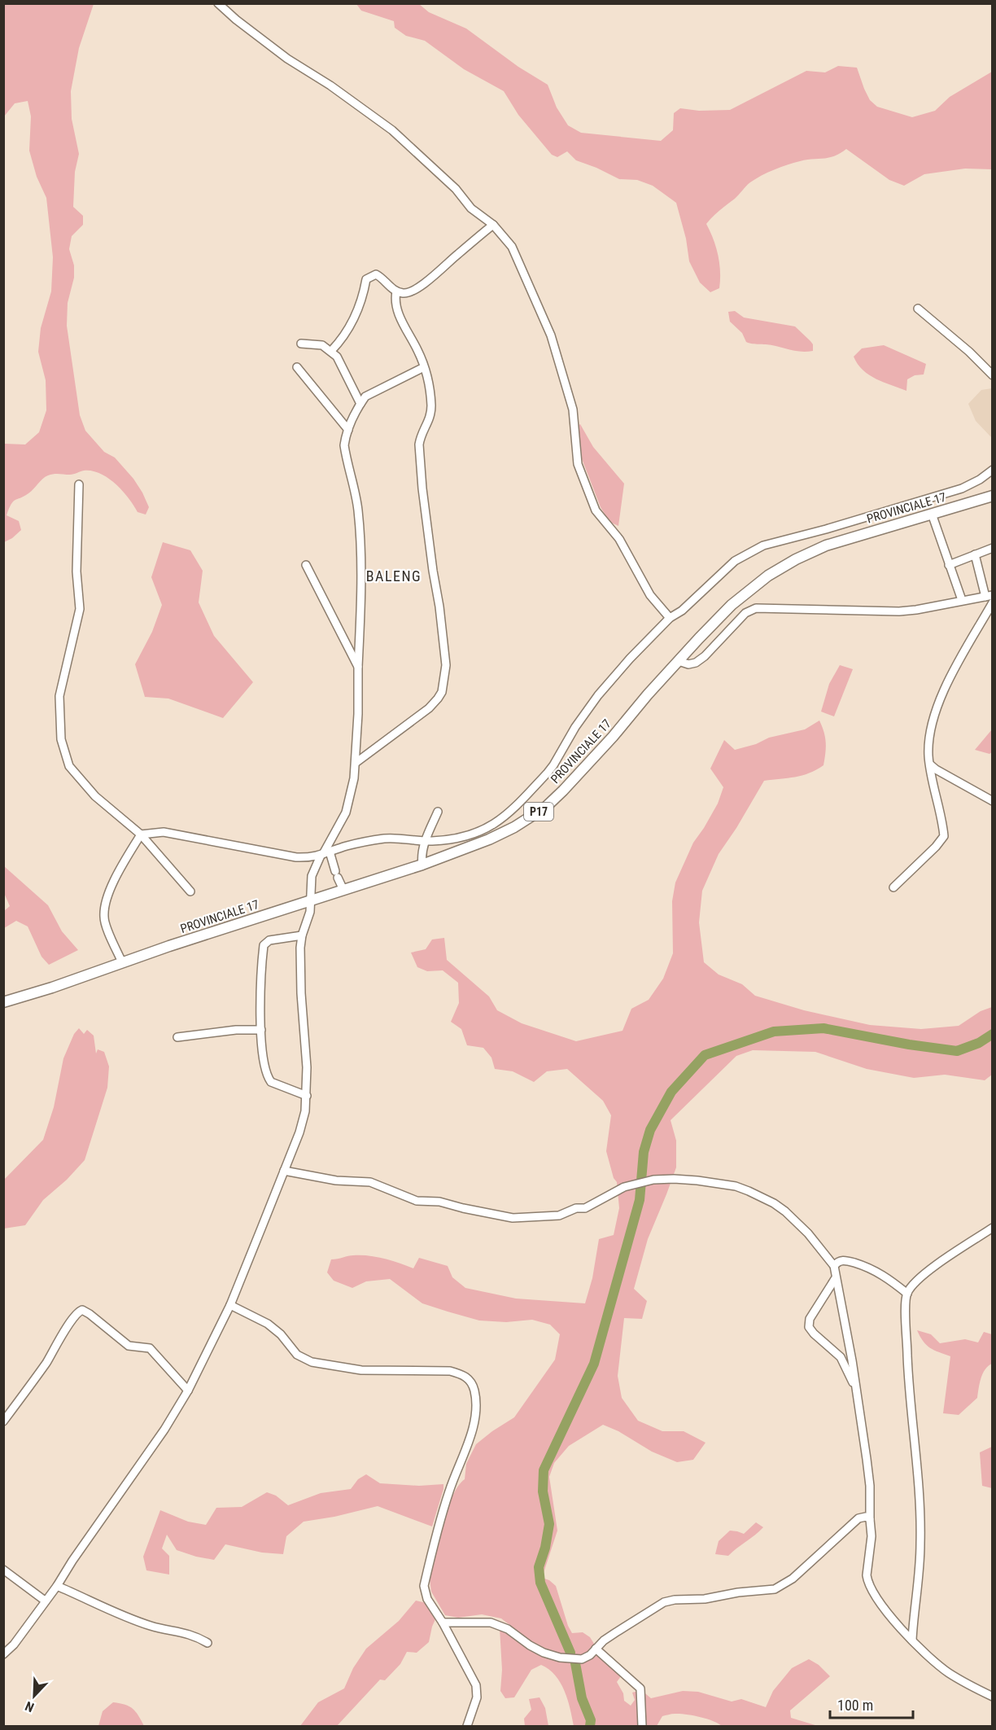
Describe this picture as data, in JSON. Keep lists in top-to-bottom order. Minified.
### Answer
{"streets":{"main road":["PROVINCIALE 17","P17"]},"districts":["BALENG"],"scale_bar":"100 m","north":"bottom left"}
